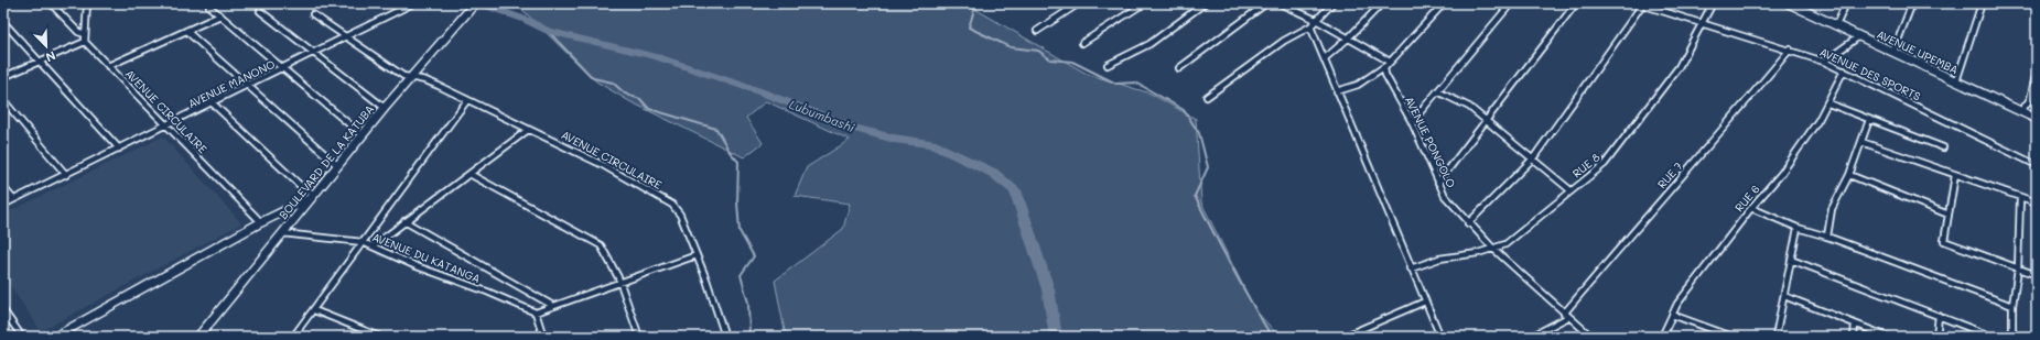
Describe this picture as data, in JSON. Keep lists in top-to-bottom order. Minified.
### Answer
{"streets":{"street":["AVENUE UPEMBA","AVENUE DES SPORTS","AVENUE MANONO","AVENUE CIRCULAIRE","AVENUE PONGOLO","BOULEVARD DE LA KATUBA","RUE 8","RUE 7","RUE 6","AVENUE DU KATANGA"]},"crossings":[["AVENUE DES SPORTS","RUE 8"],["AVENUE DES SPORTS","RUE 7"],["AVENUE DES SPORTS","RUE 6"],["AVENUE MANONO","AVENUE CIRCULAIRE"],["AVENUE CIRCULAIRE","BOULEVARD DE LA KATUBA"],["AVENUE PONGOLO","RUE 8"],["AVENUE PONGOLO","RUE 7"],["BOULEVARD DE LA KATUBA","AVENUE DU KATANGA"]],"water":["Lubumbashi"],"north":"bottom right"}
